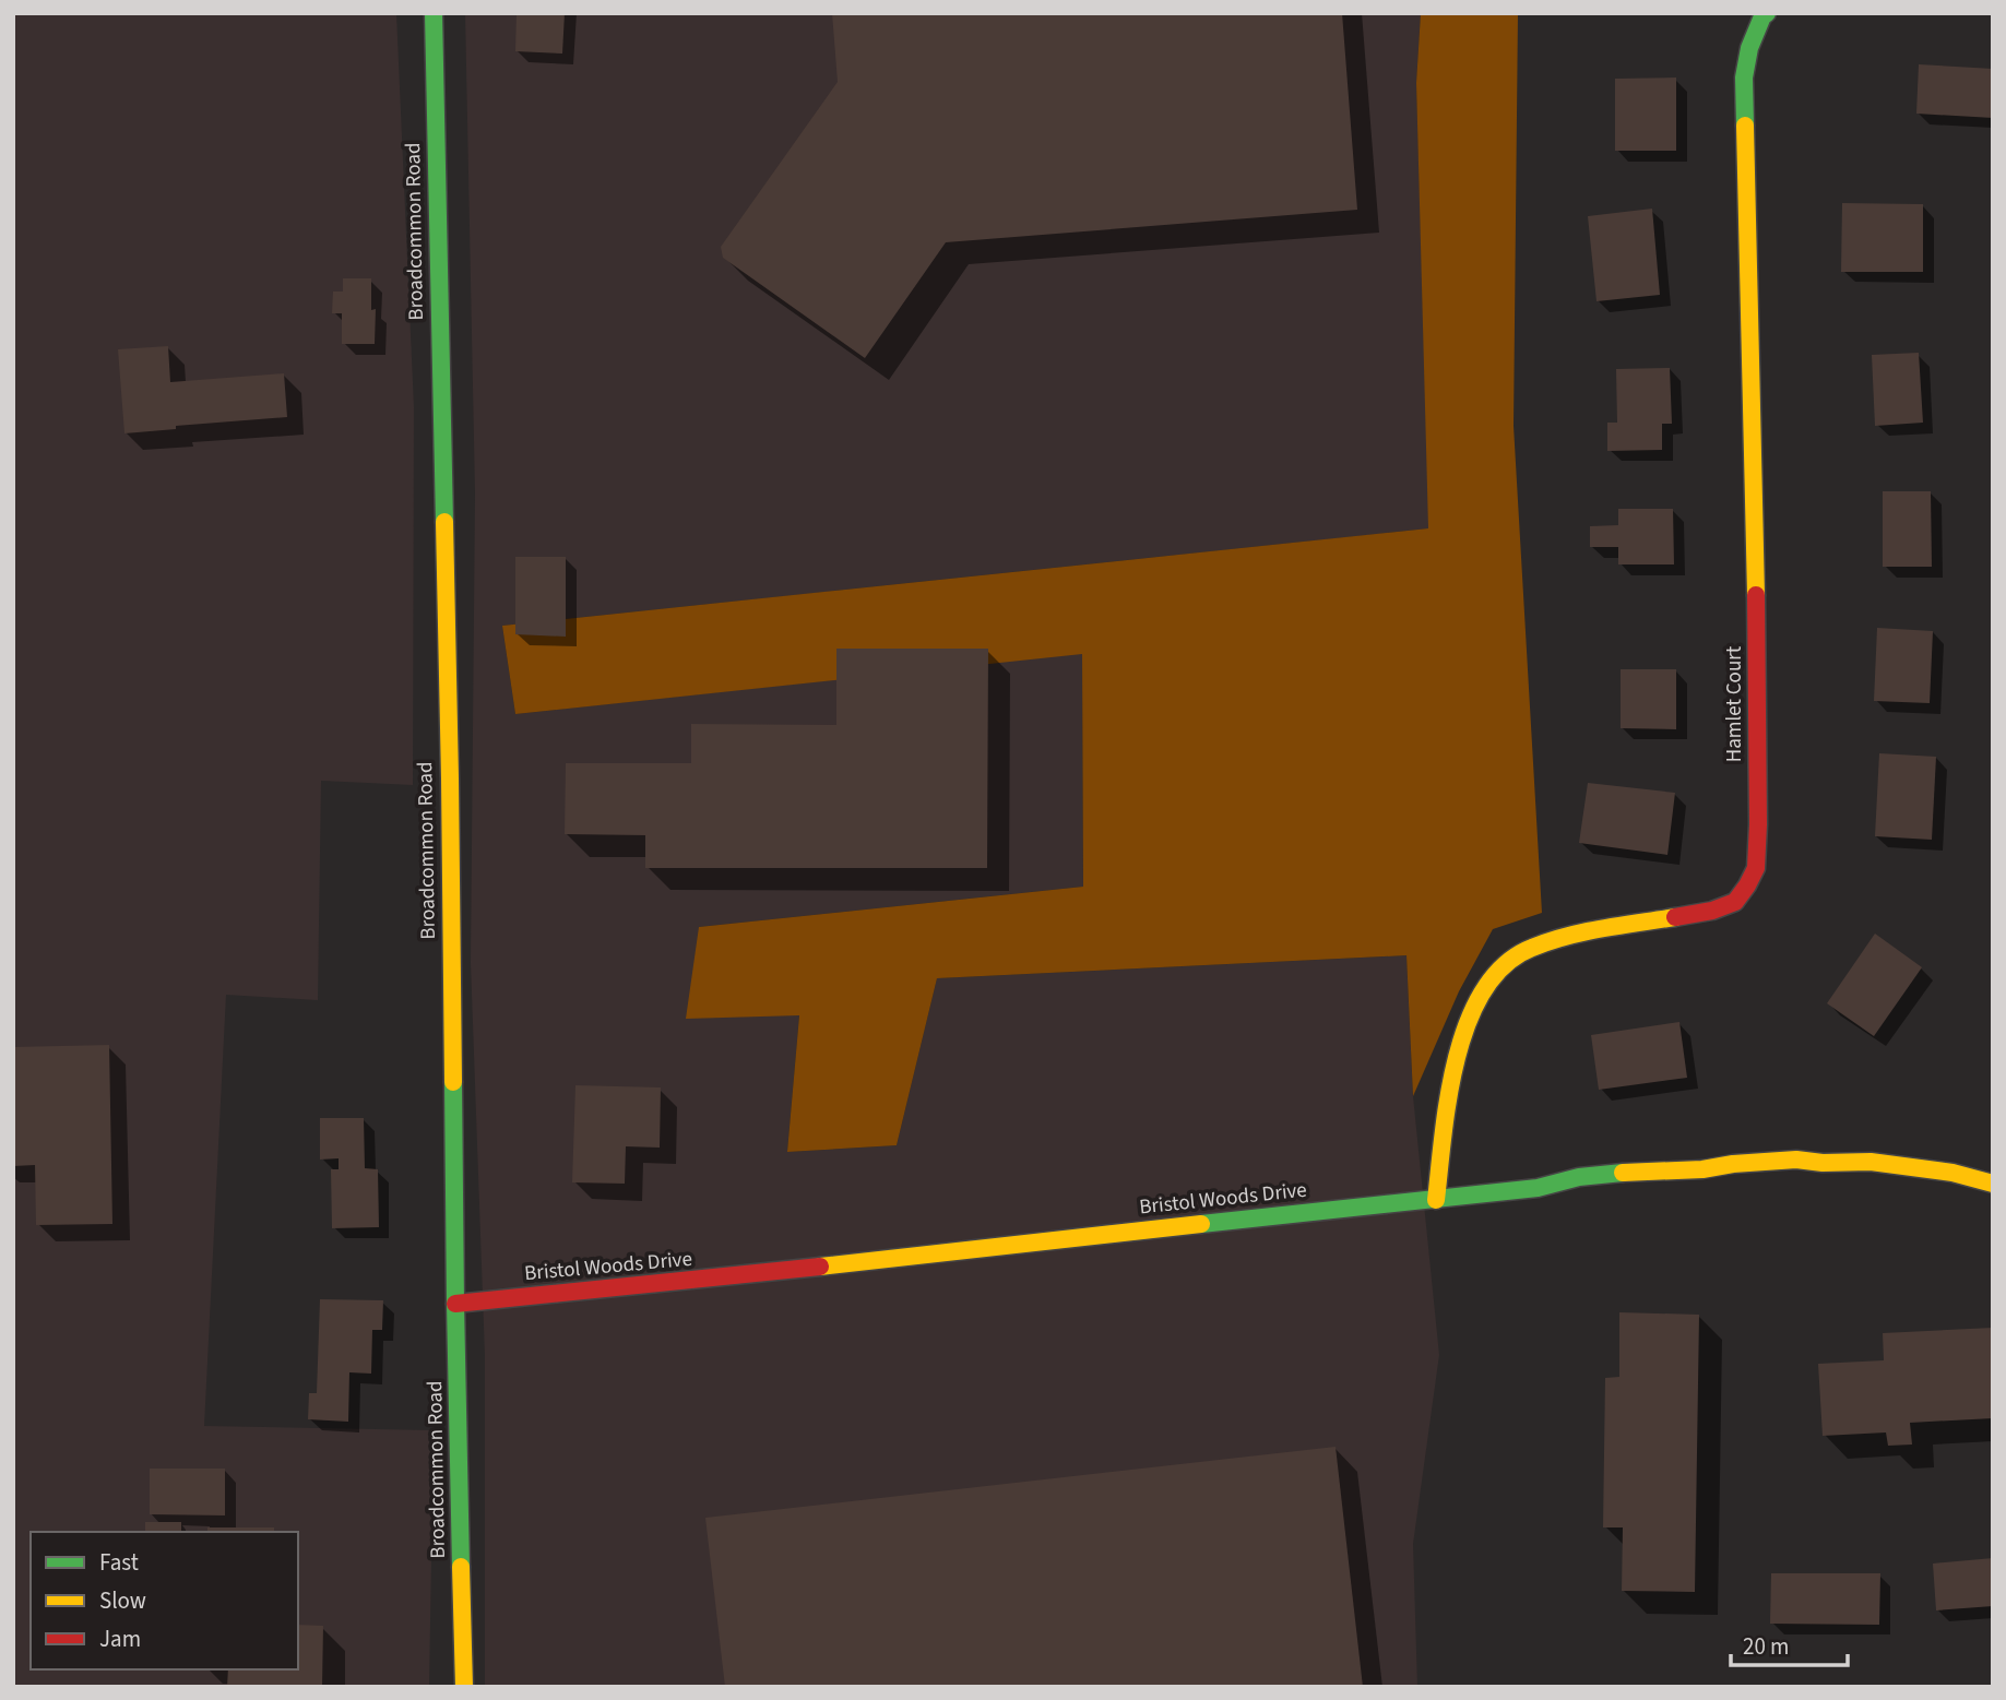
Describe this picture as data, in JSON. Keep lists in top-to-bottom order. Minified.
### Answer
{"streets":{"street":["Broadcommon Road","Hamlet Court","Bristol Woods Drive"]},"crossings":[["Broadcommon Road","Bristol Woods Drive"],["Hamlet Court","Bristol Woods Drive"]],"legend":["Fast","Slow","Jam"],"scale_bar":"20 m"}
